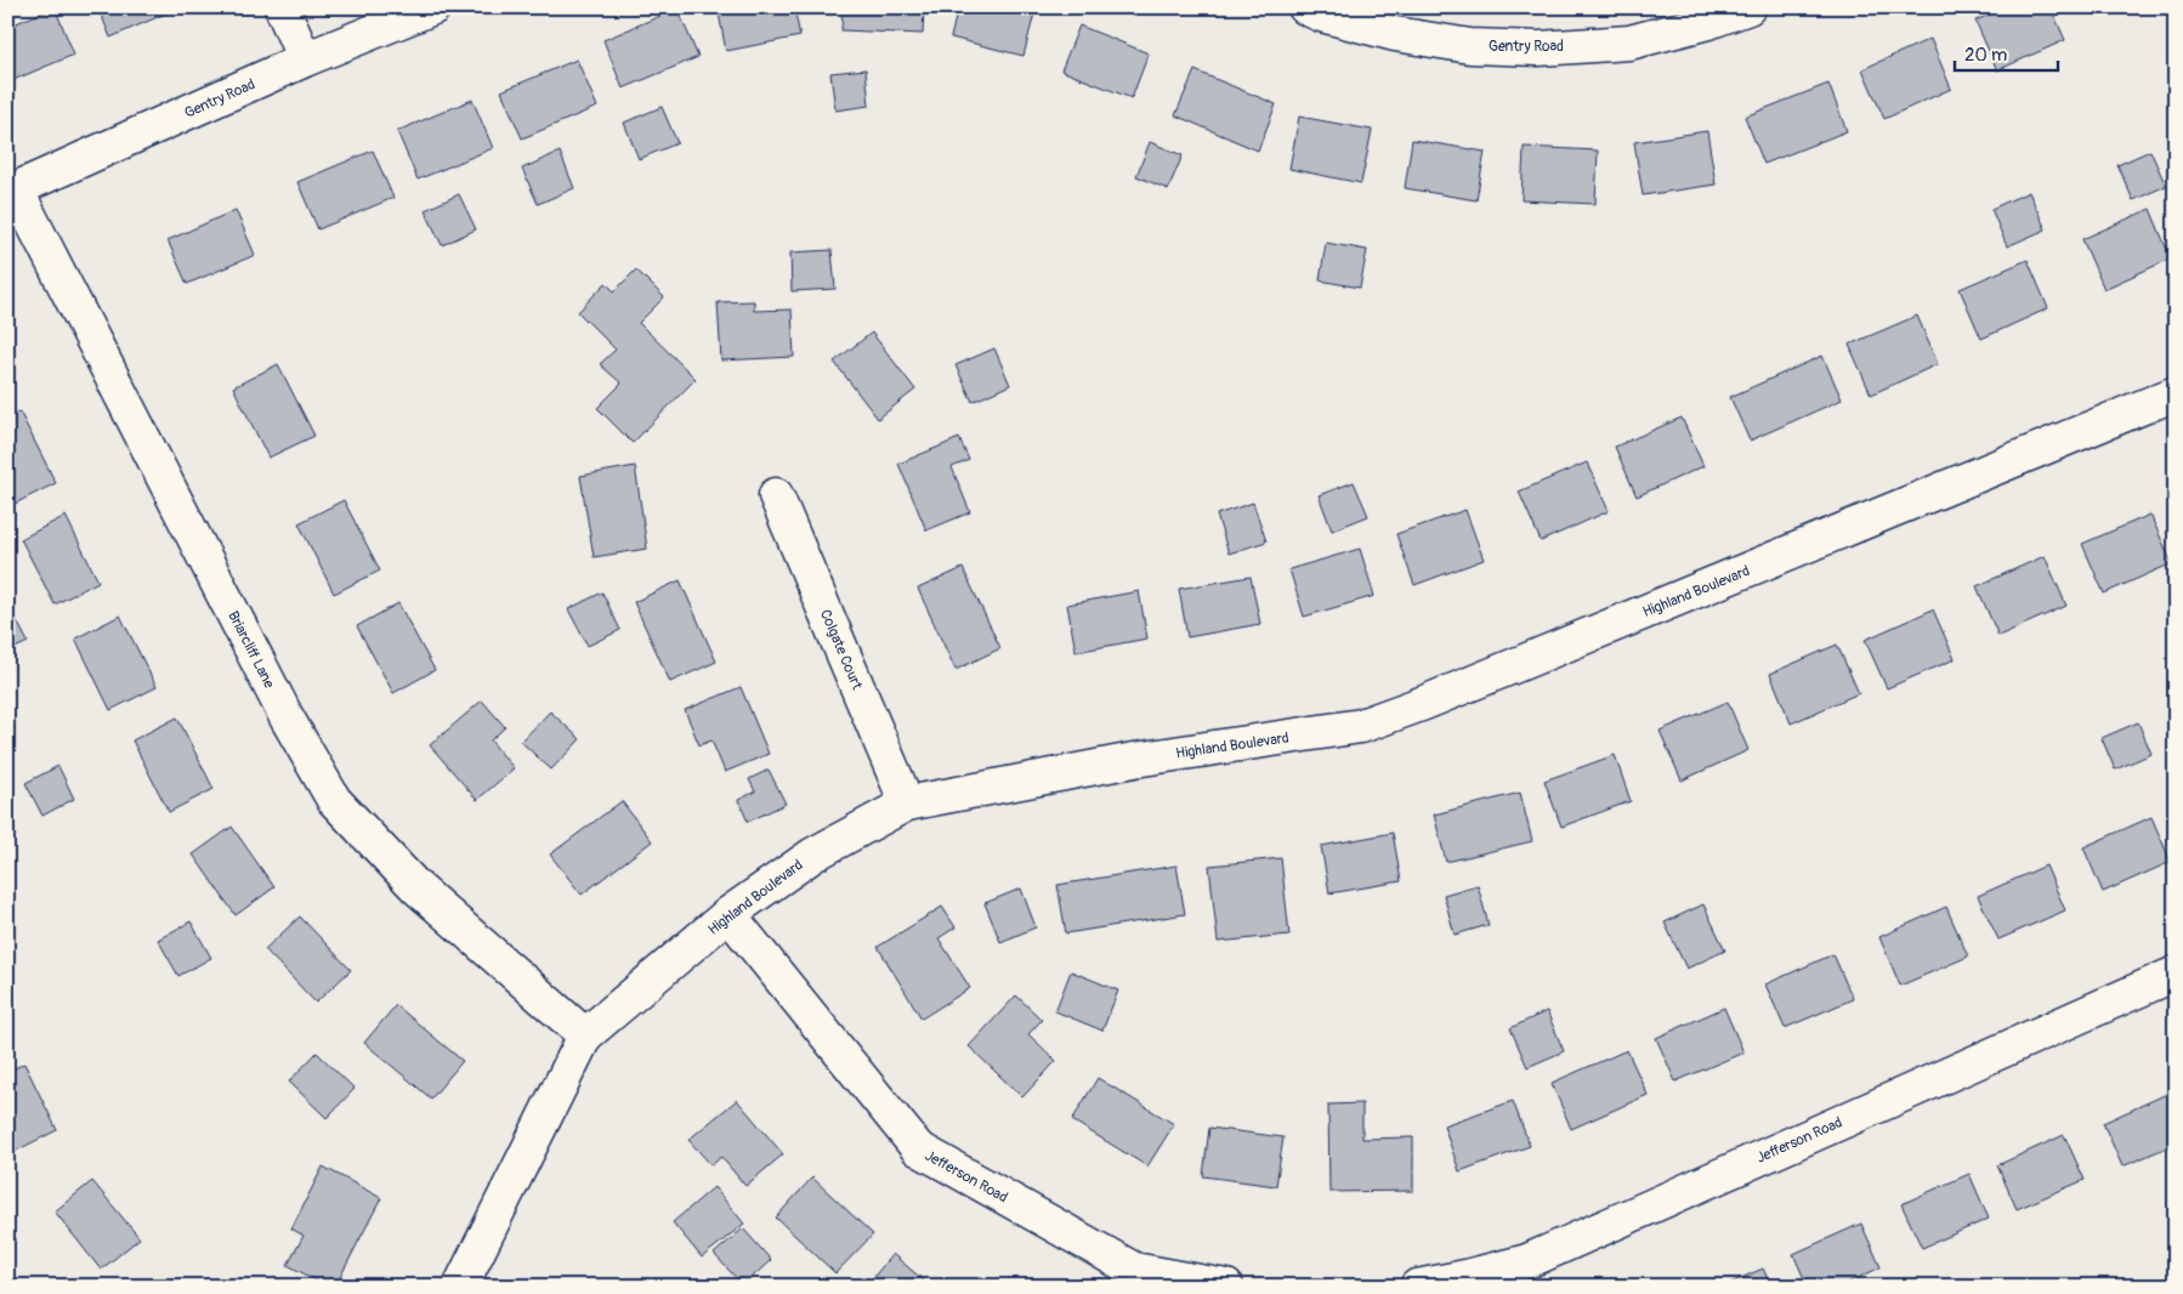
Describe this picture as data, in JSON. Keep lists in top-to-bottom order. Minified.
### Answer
{"streets":{"street":["Gentry Road","Highland Boulevard","Briarcliff Lane","Colgate Court","Jefferson Road"]},"crossings":[["Gentry Road","Briarcliff Lane"],["Highland Boulevard","Briarcliff Lane"],["Highland Boulevard","Colgate Court"],["Highland Boulevard","Jefferson Road"]],"scale_bar":"20 m"}
